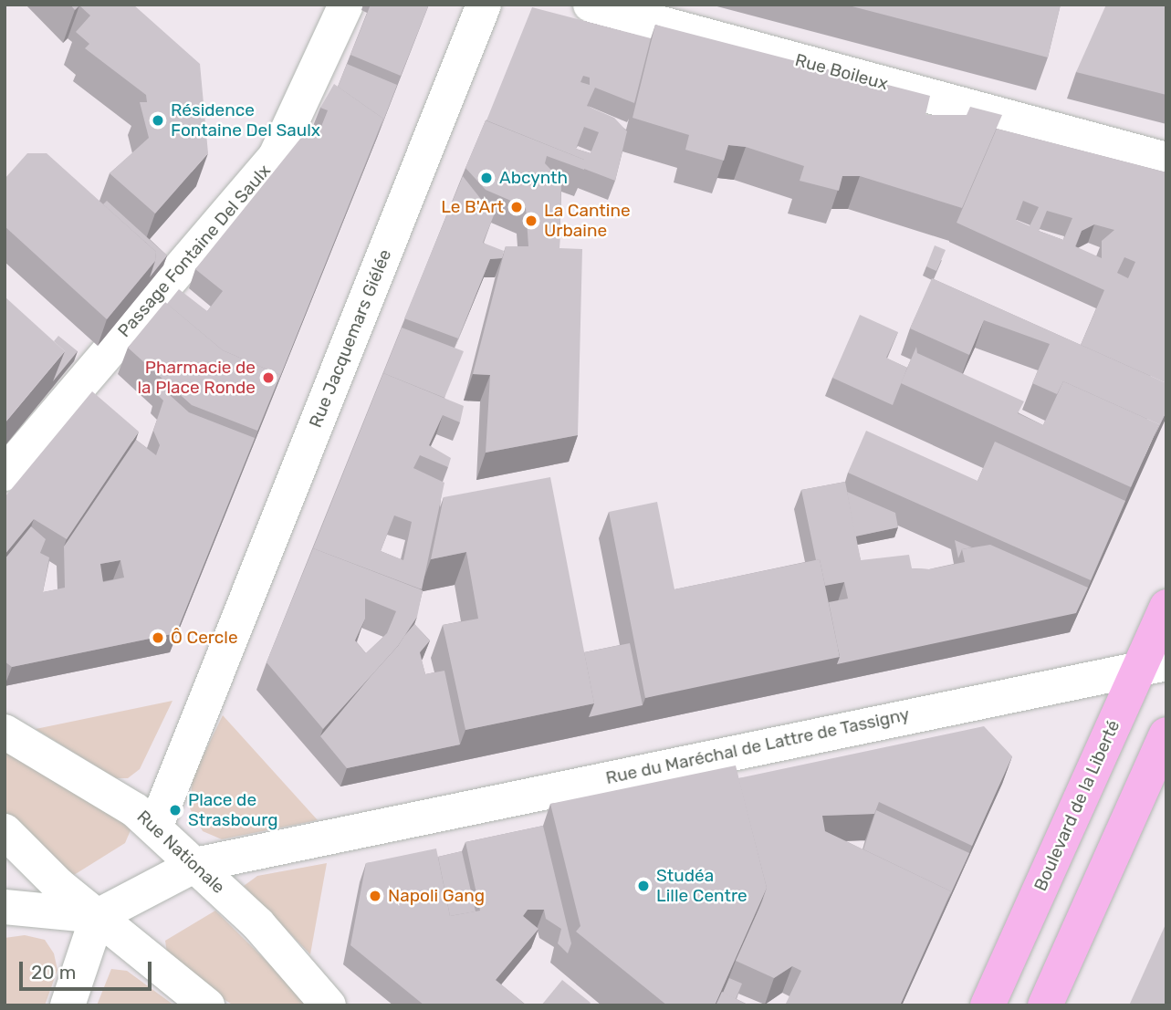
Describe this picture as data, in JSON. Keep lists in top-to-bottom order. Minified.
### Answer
{"streets":{"main road":["Boulevard de la Liberté"],"street":["Rue Boileux","Passage Fontaine Del Saulx","Rue Jacquemars Giélée","Rue du Maréchal de Lattre de Tassigny","Rue Nationale"]},"crossings":[["Rue Jacquemars Giélée","Rue Nationale"],["Rue du Maréchal de Lattre de Tassigny","Boulevard de la Liberté"],["Rue du Maréchal de Lattre de Tassigny","Rue Nationale"]],"places":["Résidence Fontaine Del Saulx","Abcynth","Le B'Art","La Cantine Urbaine","Pharmacie de la Place Ronde","Ô Cercle","Place de Strasbourg","Studéa Lille Centre","Napoli Gang"],"scale_bar":"20 m"}
